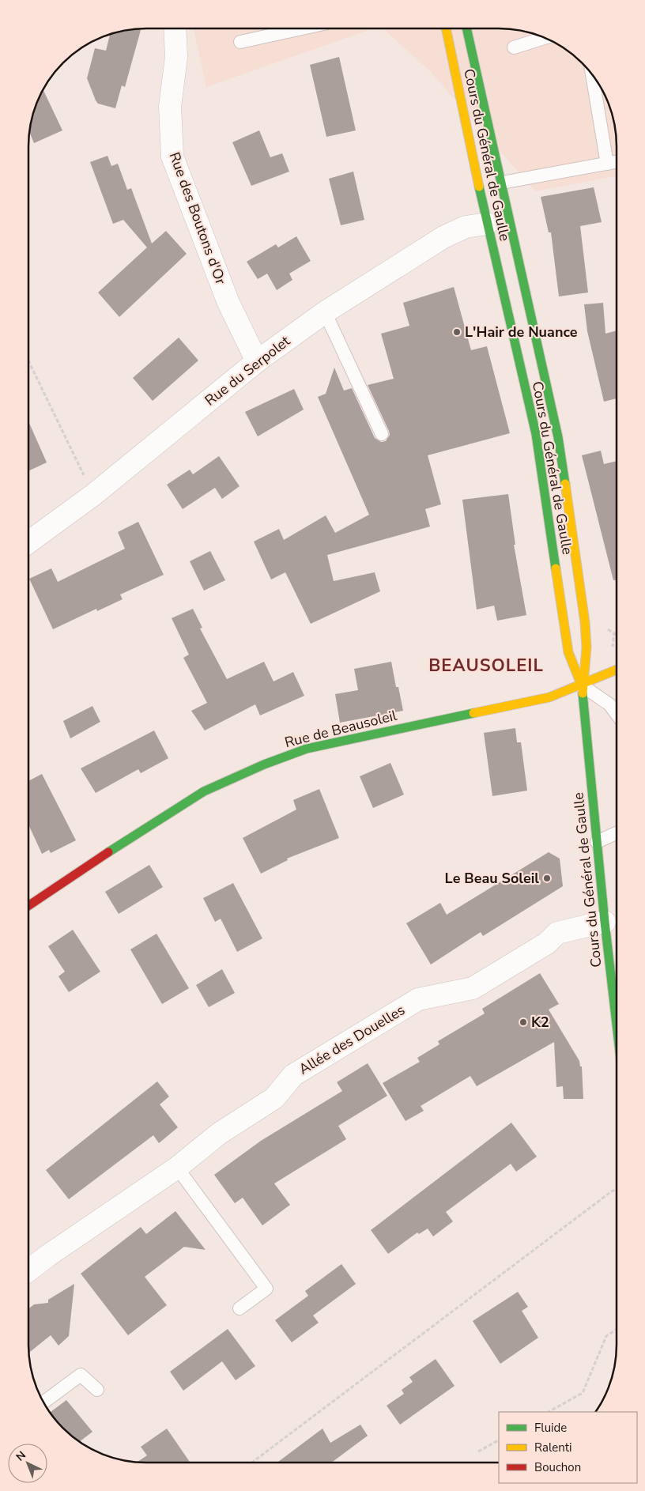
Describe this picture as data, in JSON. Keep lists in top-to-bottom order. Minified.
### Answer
{"streets":{"main road":["Cours du Général de Gaulle","Rue de Beausoleil"],"street":["Rue des Boutons d'Or","Rue du Serpolet","Allée des Douelles"]},"crossings":[["Cours du Général de Gaulle","Rue du Serpolet"],["Cours du Général de Gaulle","Rue de Beausoleil"],["Cours du Général de Gaulle","Allée des Douelles"],["Rue des Boutons d'Or","Rue du Serpolet"]],"districts":["BEAUSOLEIL"],"places":["L'Hair de Nuance","Le Beau Soleil","K2"],"legend":["Fluide","Ralenti","Bouchon"],"north":"top left"}
